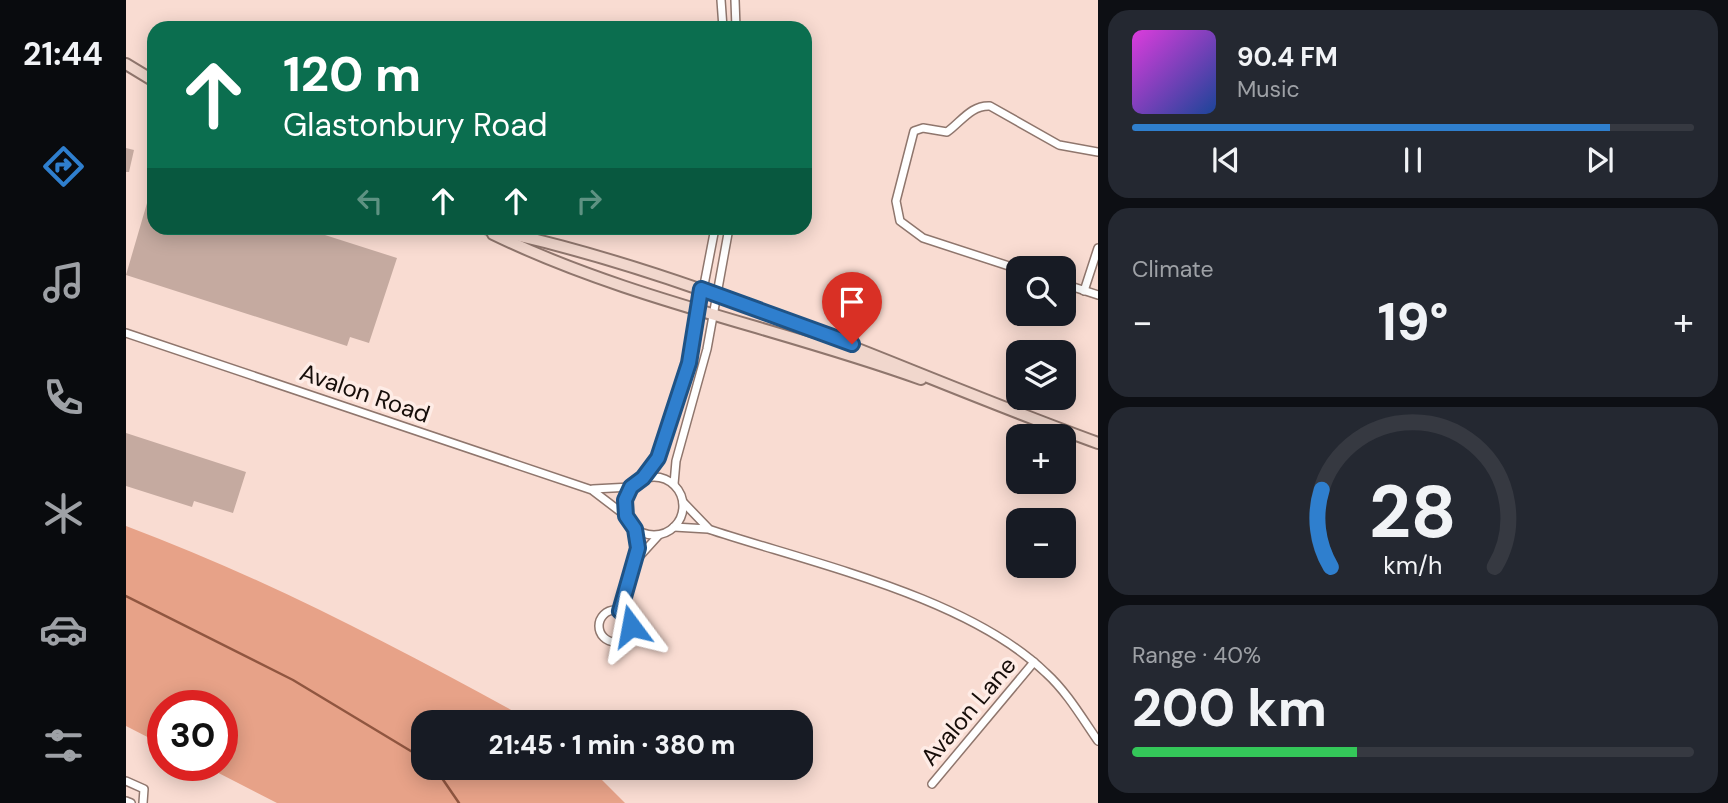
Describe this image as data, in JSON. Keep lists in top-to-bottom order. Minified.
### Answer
{"streets":{"street":["Avalon Road","Avalon Lane"]},"page":{"tabs":"21:44","turn":["120 m","Glastonbury Road"],"song":["90.4 FM","Music"],"tile":["Climate",["Range · 40%","200 km"]],"map_buttons":["+","−"],"heat":["−","19°","+"],"limit":"30","trip":"21:45 · 1 min · 380 m","gauge":["28","km/h"]}}
